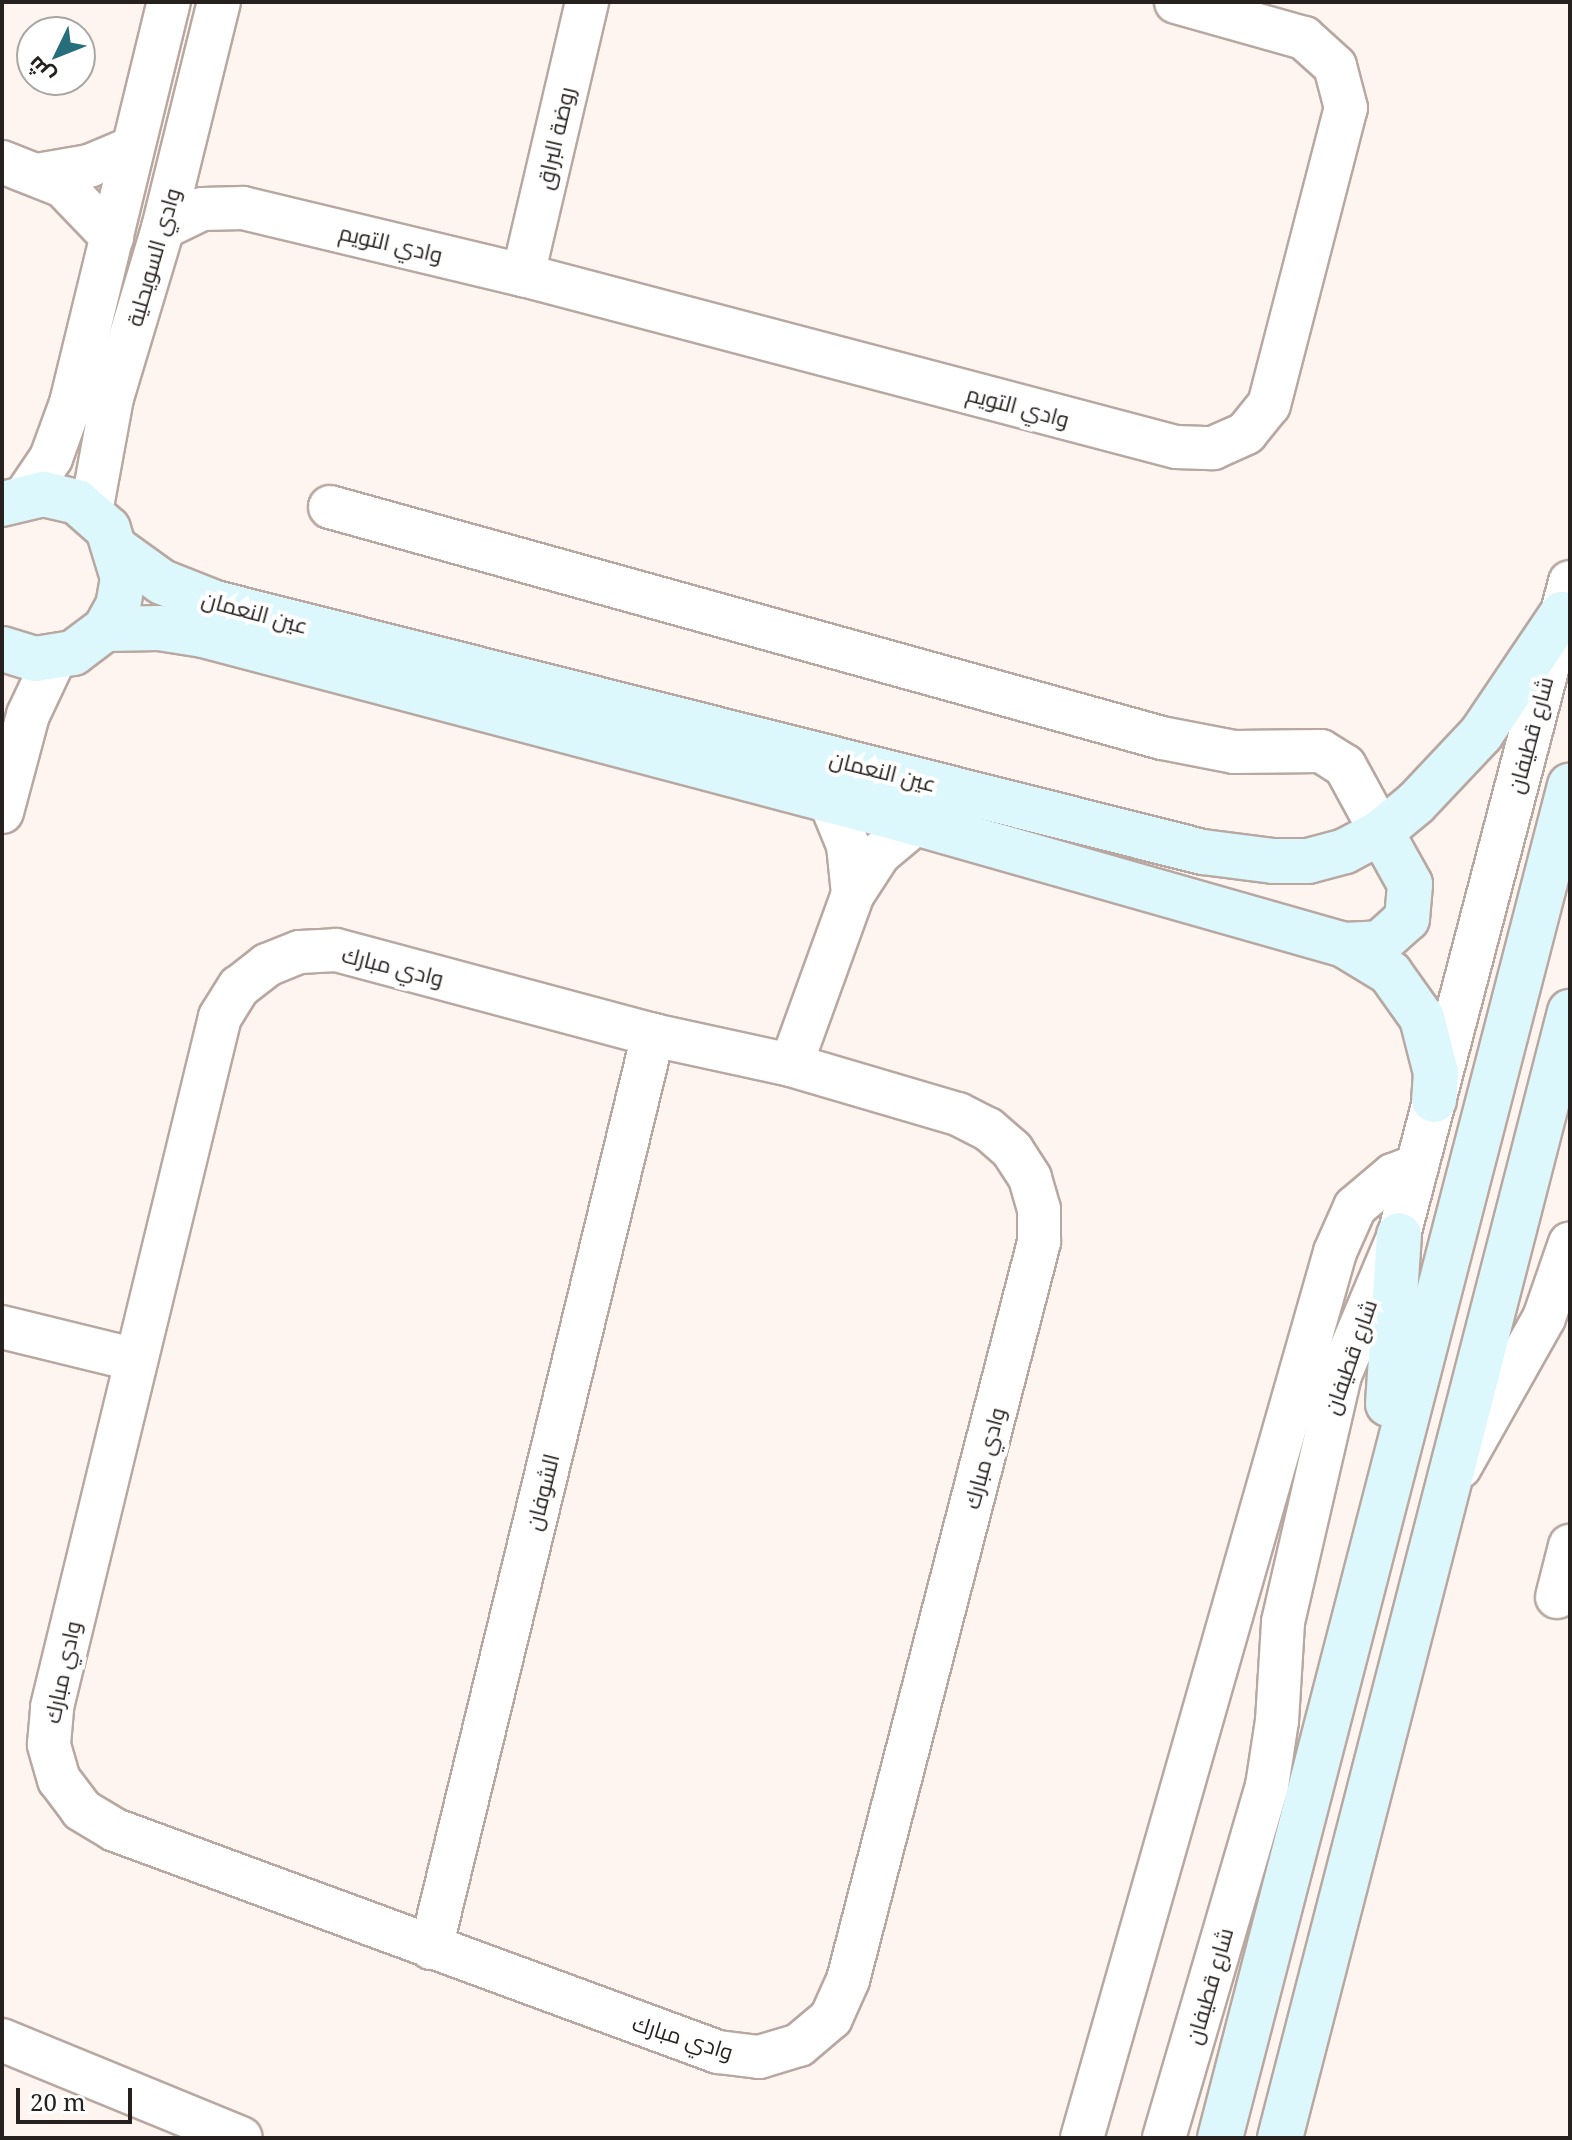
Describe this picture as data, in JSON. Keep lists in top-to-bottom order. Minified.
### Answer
{"streets":{"street":["روضة البراق","وادي التويم","وادي السويحلية","عين النعمان","شارع قطيفان","وادي مبارك","الشوفان"]},"crossings":[["روضة البراق","وادي التويم"],["وادي التويم","وادي السويحلية"],["عين النعمان","شارع قطيفان"],["وادي مبارك","الشوفان"]],"scale_bar":"20 m","north":"bottom left"}
